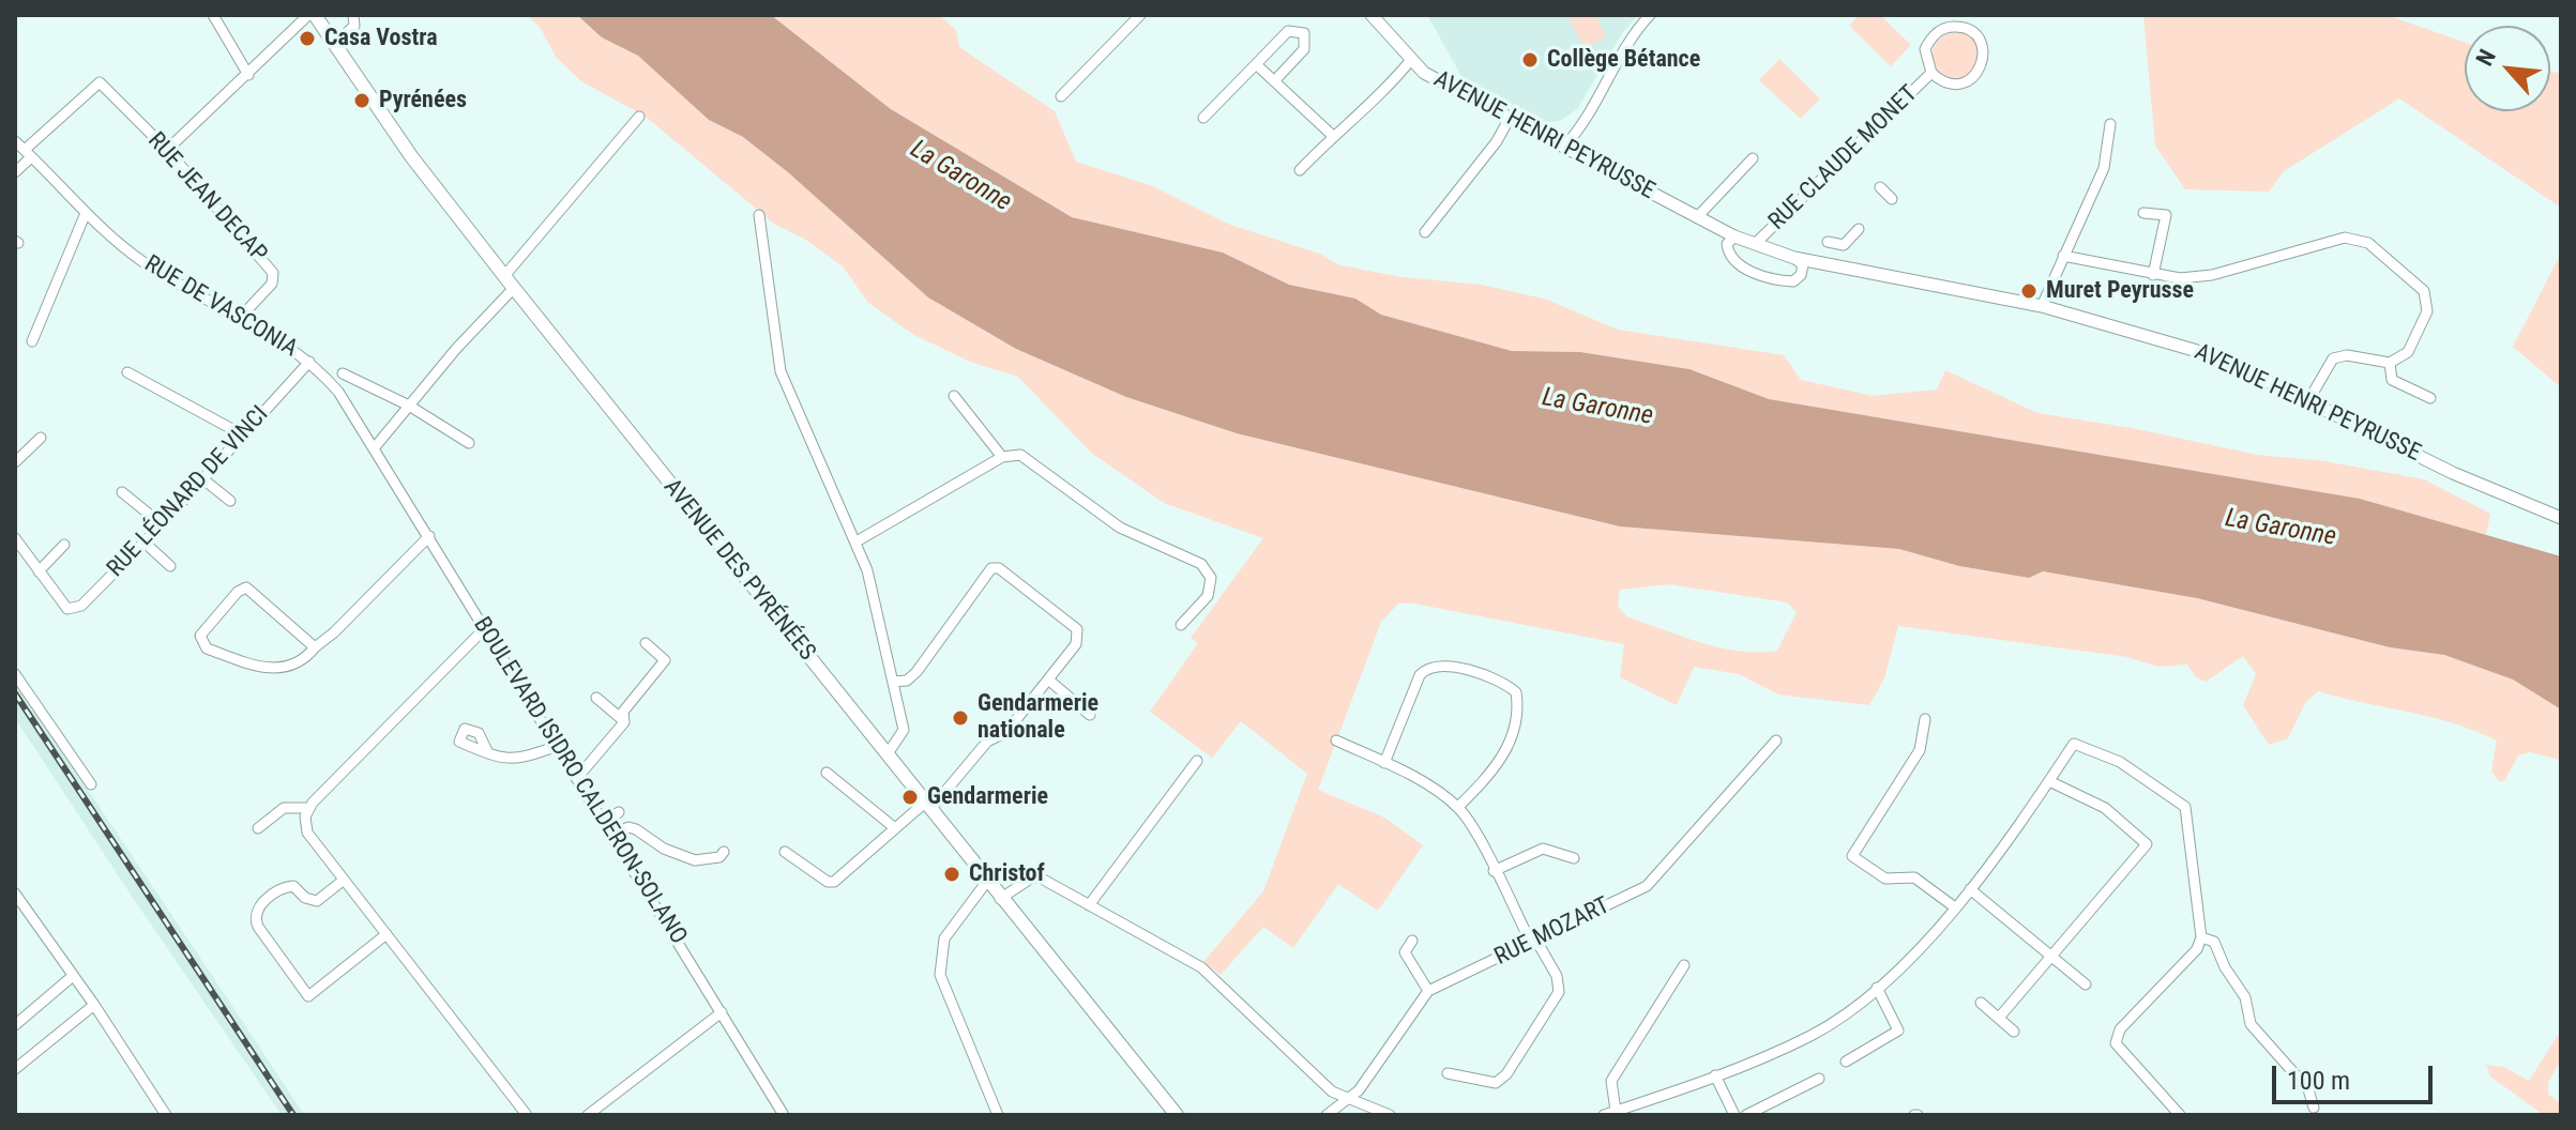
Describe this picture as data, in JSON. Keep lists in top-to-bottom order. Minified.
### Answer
{"streets":{"main road":["AVENUE DES PYRÉNÉES"],"street":["AVENUE HENRI PEYRUSSE","RUE CLAUDE MONET","RUE JEAN DECAP","RUE DE VASCONIA","RUE LÉONARD DE VINCI","BOULEVARD ISIDRO CALDERON-SOLANO","RUE MOZART"]},"crossings":[["AVENUE HENRI PEYRUSSE","RUE CLAUDE MONET"],["RUE JEAN DECAP","RUE DE VASCONIA"],["RUE DE VASCONIA","RUE LÉONARD DE VINCI"],["RUE DE VASCONIA","BOULEVARD ISIDRO CALDERON-SOLANO"]],"water":["La Garonne"],"places":["Casa Vostra","Collège Bétance","Pyrénées","Muret Peyrusse","Gendarmerie nationale","Gendarmerie","Christof"],"scale_bar":"100 m","north":"top left"}
